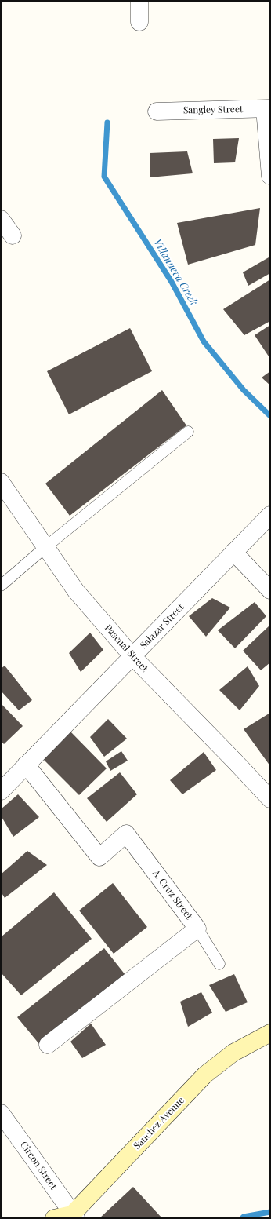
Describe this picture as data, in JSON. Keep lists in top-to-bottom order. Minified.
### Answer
{"streets":{"street":["Sangley Street","Salazar Street","Pascual Street","A. Cruz Street","Sanchez Avenue","Circon Street"]},"crossings":[["Salazar Street","Pascual Street"],["Salazar Street","A. Cruz Street"],["Sanchez Avenue","Circon Street"]],"water":["Villanueva Creek"]}
